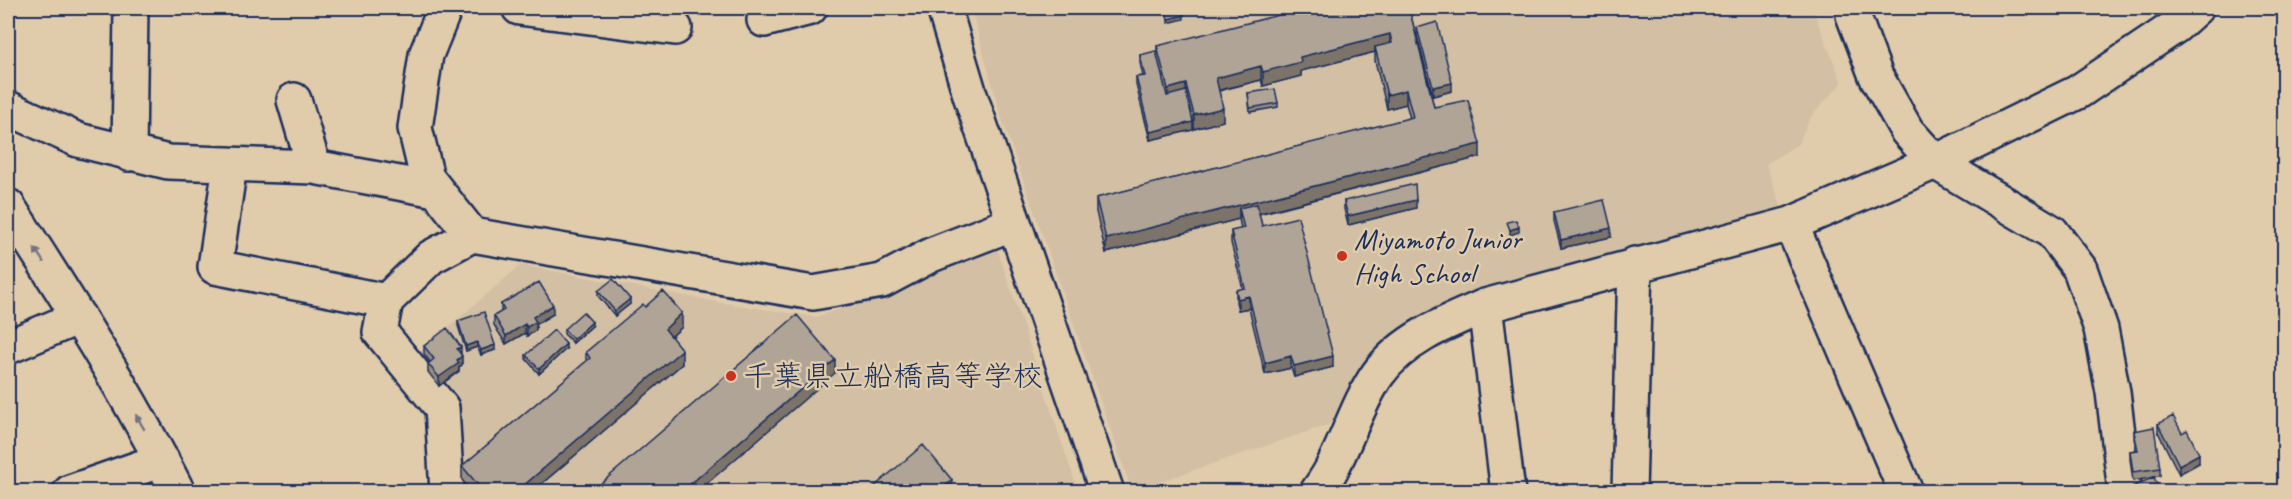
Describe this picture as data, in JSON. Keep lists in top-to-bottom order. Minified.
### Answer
{"places":["Miyamoto Junior High School","千葉県立船橋高等学校"]}
